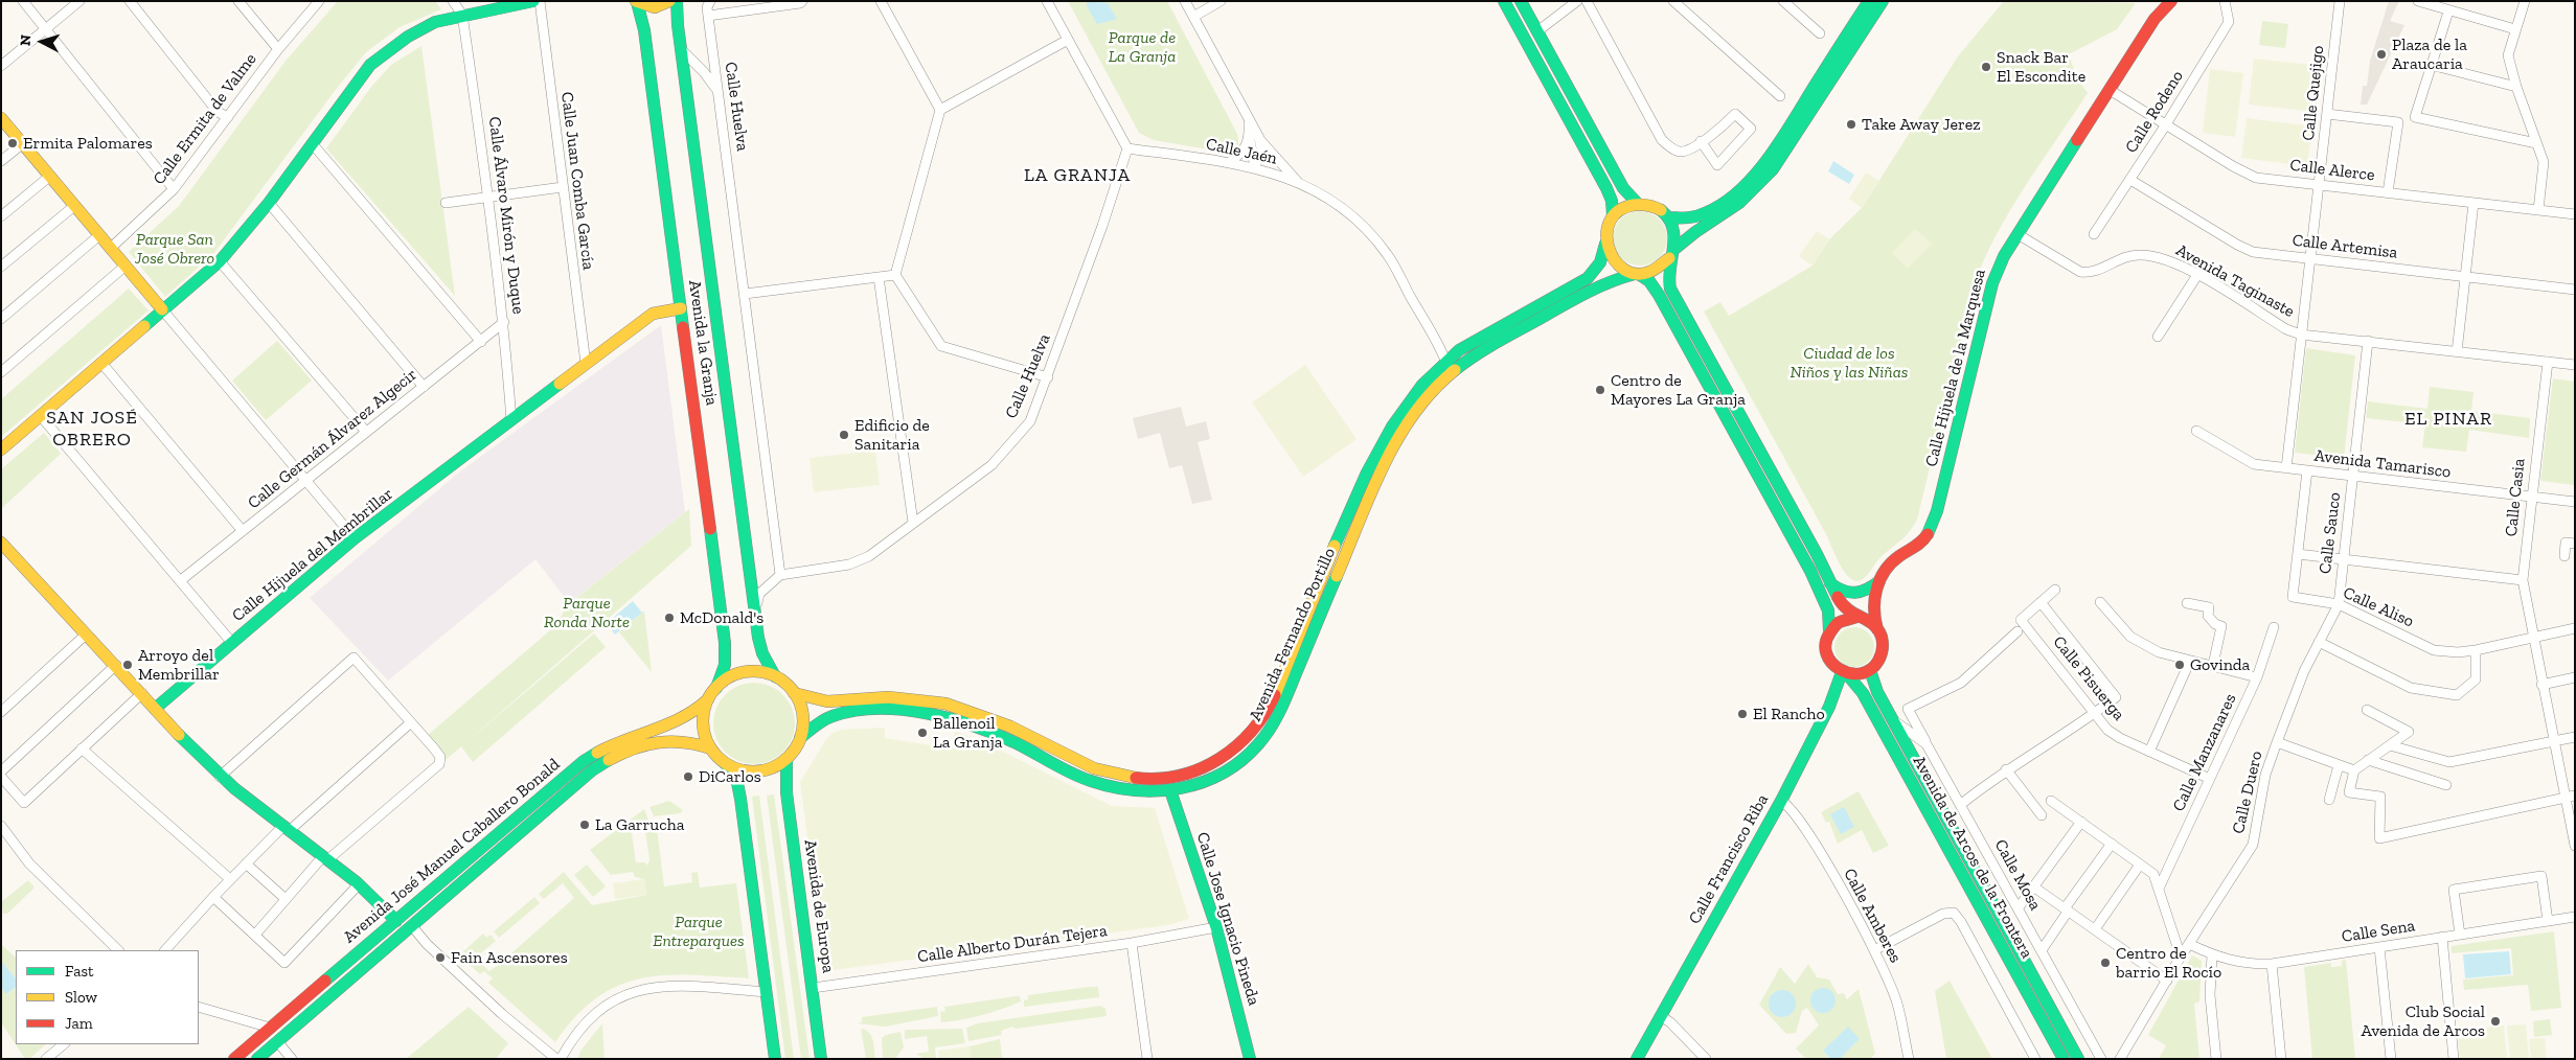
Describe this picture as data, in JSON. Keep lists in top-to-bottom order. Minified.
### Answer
{"streets":{"main road":["Avenida la Granja","Calle Hijuela de la Marquesa","Calle Hijuela del Membrillar","Avenida Fernando Portillo","Avenida José Manuel Caballero Bonald","Avenida de Arcos de la Frontera","Calle Francisco Riba","Avenida de Europa","Calle Jose Ignacio Pineda"],"street":["Calle Quejigo","Calle Huelva","Calle Rodeno","Calle Ermita de Valme","Calle Jaén","Calle Alerce","Calle Juan Comba García","Calle Álvaro Mirón y Duque","Calle Artemisa","Avenida Taginaste","Calle Germán Álvarez Algecir","Avenida Tamarisco","Calle Casia","Calle Sauco","Calle Aliso","Calle Pisuerga","Calle Manzanares","Calle Duero","Calle Mosa","Calle Amberes","Calle Sena","Calle Alberto Durán Tejera"]},"crossings":[["Calle Quejigo","Calle Alerce"],["Calle Quejigo","Calle Artemisa"],["Calle Quejigo","Avenida Taginaste"],["Calle Quejigo","Avenida Tamarisco"],["Calle Huelva","Calle Jaén"],["Calle Rodeno","Calle Alerce"],["Calle Rodeno","Calle Artemisa"],["Calle Jaén","Avenida Fernando Portillo"],["Calle Alerce","Calle Hijuela de la Marquesa"],["Calle Juan Comba García","Calle Hijuela del Membrillar"],["Calle Álvaro Mirón y Duque","Calle Germán Álvarez Algecir"],["Calle Álvaro Mirón y Duque","Calle Hijuela del Membrillar"],["Avenida Taginaste","Calle Hijuela de la Marquesa"],["Avenida Taginaste","Calle Casia"],["Avenida Taginaste","Calle Sauco"],["Avenida la Granja","Calle Hijuela del Membrillar"],["Avenida la Granja","Avenida Fernando Portillo"],["Avenida la Granja","Avenida José Manuel Caballero Bonald"],["Avenida la Granja","Avenida de Europa"],["Calle Hijuela de la Marquesa","Avenida de Arcos de la Frontera"],["Calle Hijuela de la Marquesa","Calle Francisco Riba"],["Avenida Tamarisco","Calle Casia"],["Avenida Tamarisco","Calle Sauco"],["Avenida Tamarisco","Calle Aliso"],["Calle Casia","Calle Aliso"],["Calle Sauco","Calle Aliso"],["Calle Sauco","Calle Duero"],["Calle Aliso","Calle Duero"],["Avenida Fernando Portillo","Avenida José Manuel Caballero Bonald"],["Avenida Fernando Portillo","Avenida de Arcos de la Frontera"],["Avenida Fernando Portillo","Avenida de Europa"],["Avenida Fernando Portillo","Calle Jose Ignacio Pineda"],["Calle Pisuerga","Calle Manzanares"],["Calle Duero","Calle Sena"],["Avenida José Manuel Caballero Bonald","Avenida de Europa"],["Avenida de Arcos de la Frontera","Calle Francisco Riba"],["Avenida de Arcos de la Frontera","Calle Mosa"],["Calle Francisco Riba","Calle Amberes"],["Avenida de Europa","Calle Alberto Durán Tejera"],["Calle Jose Ignacio Pineda","Calle Alberto Durán Tejera"]],"districts":["LA GRANJA","SAN JOSÉ OBRERO","EL PINAR"],"parks":["Parque de La Granja","Parque San José Obrero","Ciudad de los Niños y las Niñas","Parque Ronda Norte","Parque Entreparques"],"places":["Plaza de la Araucaria","Snack Bar El Escondite","Take Away Jerez","Ermita Palomares","Centro de Mayores La Granja","Edificio de Sanitaria","McDonald's","Arroyo del Membrillar","Govinda","El Rancho","Ballenoil La Granja","DiCarlos","La Garrucha","Fain Ascensores","Centro de barrio El Rocío","Club Social Avenida de Arcos"],"legend":["Fast","Slow","Jam"],"north":"left"}
